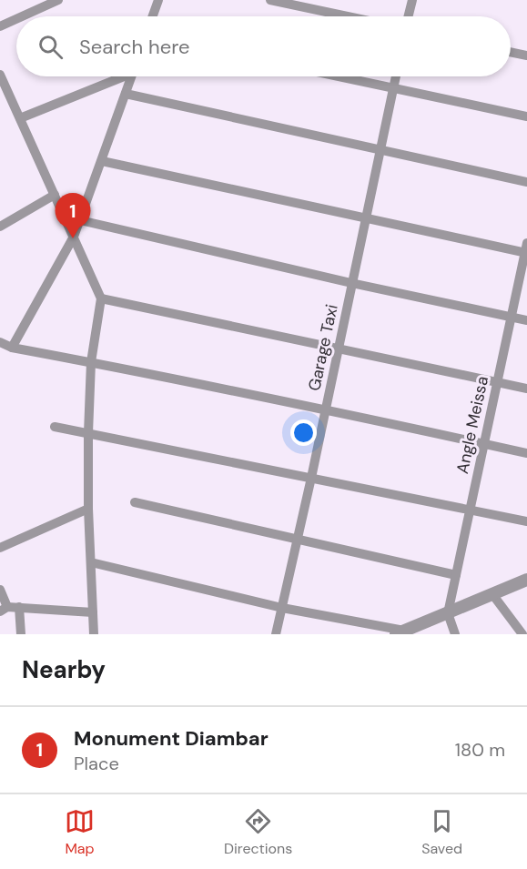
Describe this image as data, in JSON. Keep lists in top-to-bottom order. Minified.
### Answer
{"streets":{"street":["Garage Taxi","Angle Meissa"]},"page":{"search":"Search here","pins":"1","heading":"Nearby","list":[{"mark":"1","name":"Monument Diambar","note":"Place","value":"180 m"}],"nav":["Map","Directions","Saved"]}}
